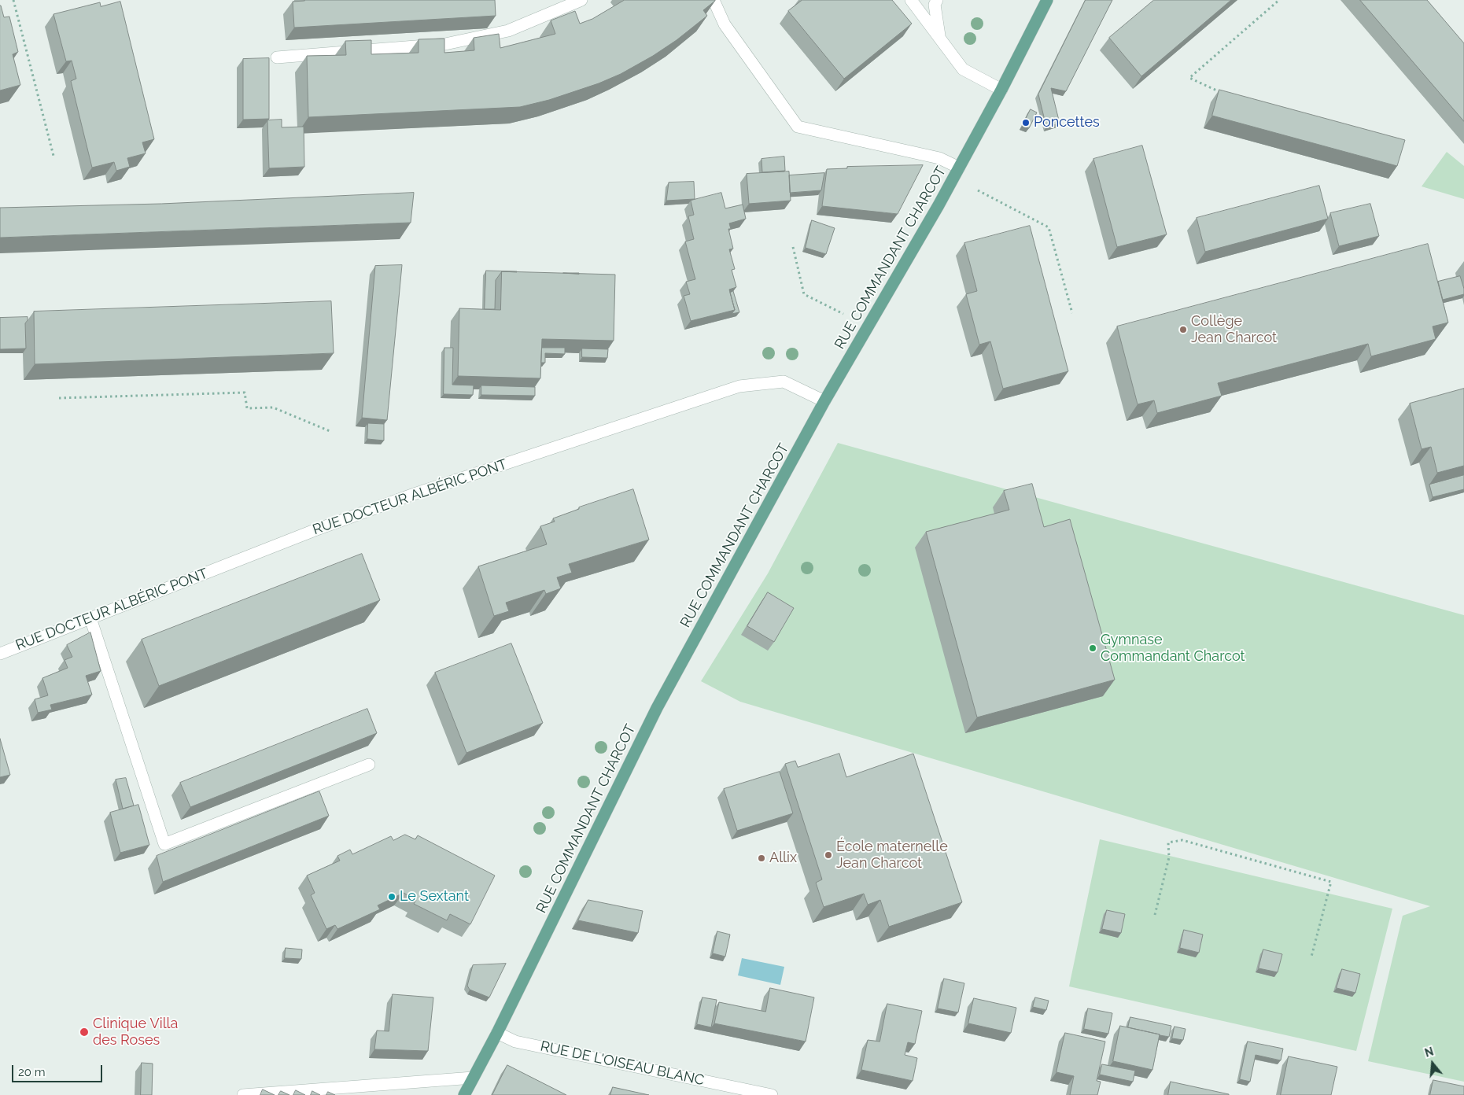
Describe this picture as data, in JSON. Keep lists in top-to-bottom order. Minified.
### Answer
{"streets":{"main road":["RUE COMMANDANT CHARCOT"],"street":["RUE DOCTEUR ALBÉRIC PONT","RUE DE L'OISEAU BLANC"]},"crossings":[["RUE COMMANDANT CHARCOT","RUE DOCTEUR ALBÉRIC PONT"],["RUE COMMANDANT CHARCOT","RUE DE L'OISEAU BLANC"]],"places":["Poncettes","Collège Jean Charcot","Gymnase Commandant Charcot","École maternelle Jean Charcot","Allix","Le Sextant","Clinique Villa des Roses"],"scale_bar":"20 m","north":"top"}
